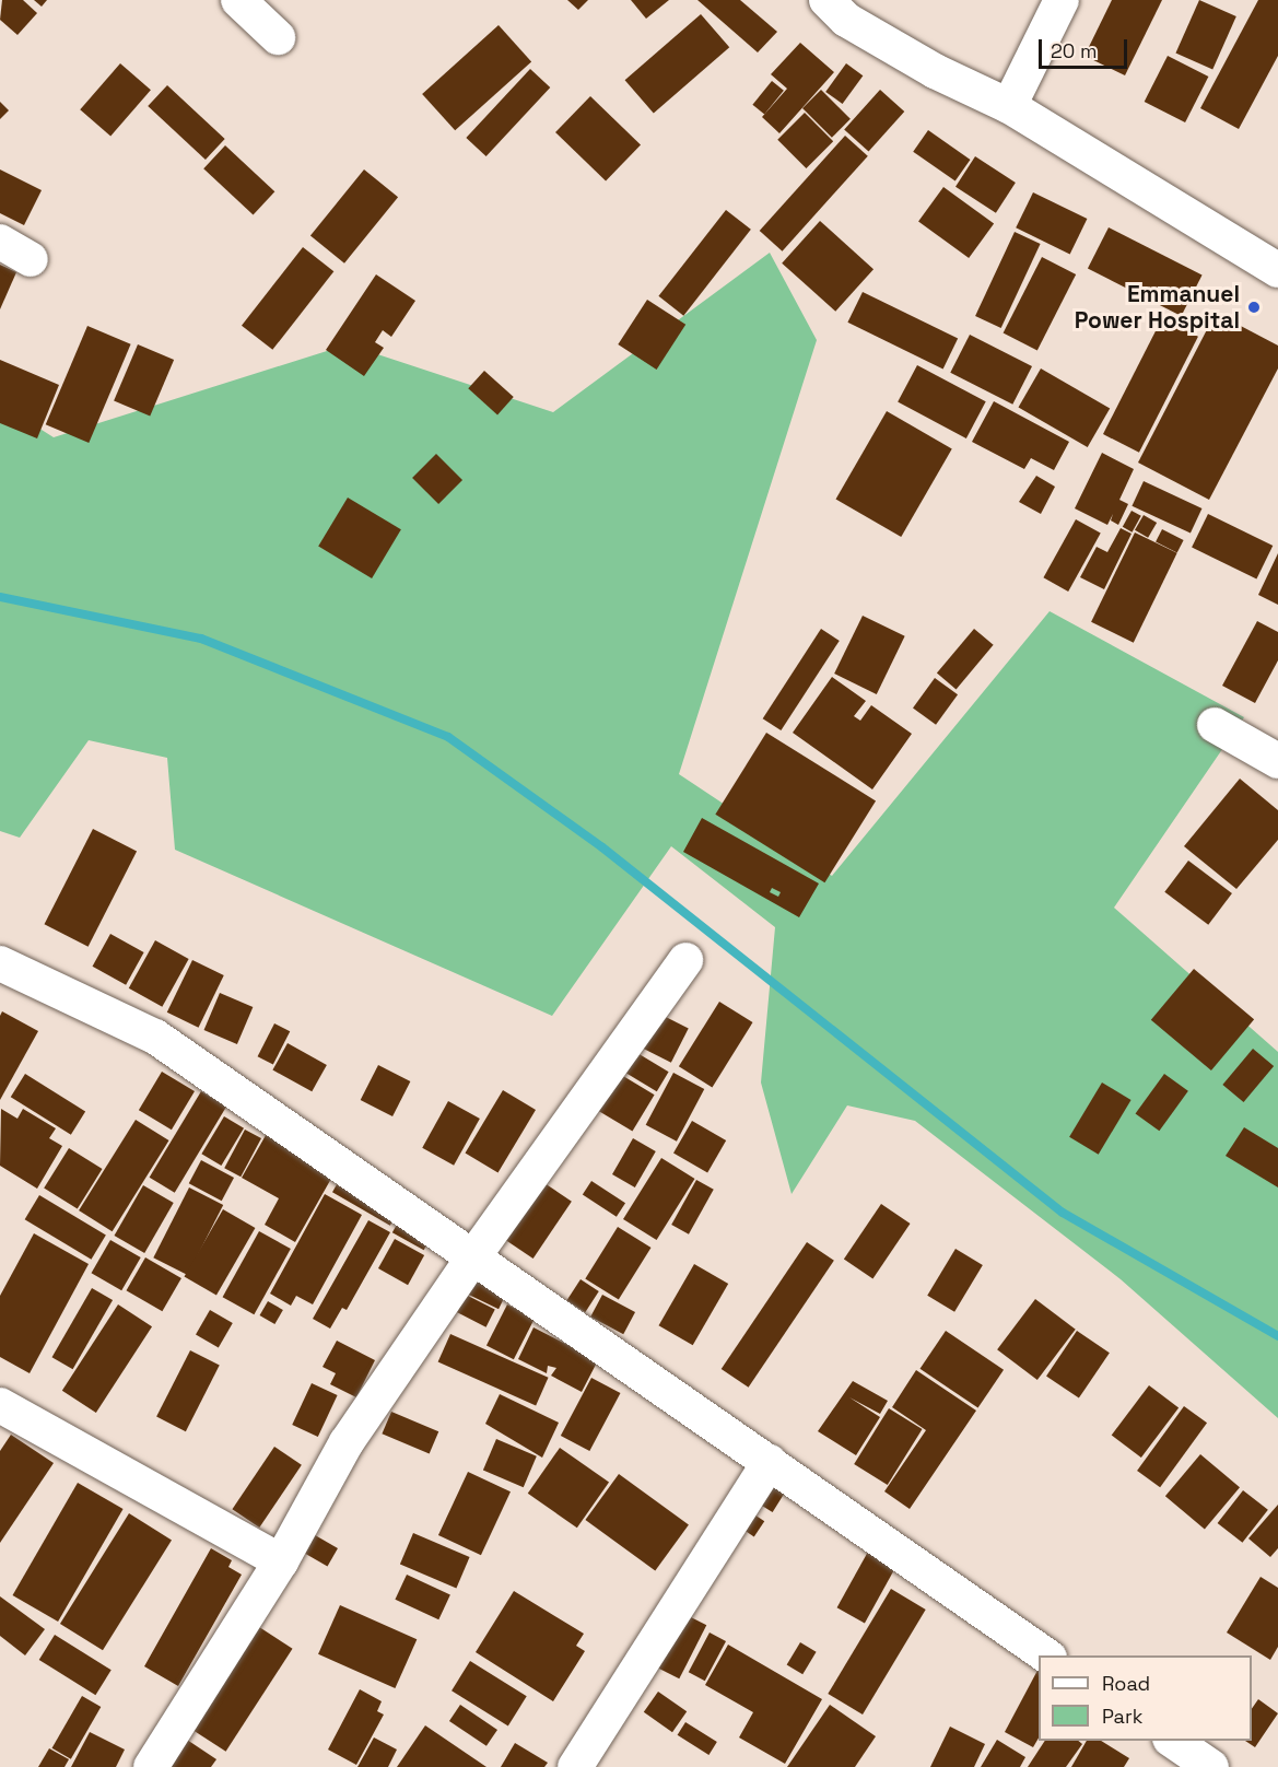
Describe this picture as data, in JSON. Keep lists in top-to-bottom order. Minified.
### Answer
{"places":["Emmanuel Power Hospital"],"legend":["Road","Park"],"scale_bar":"20 m"}
